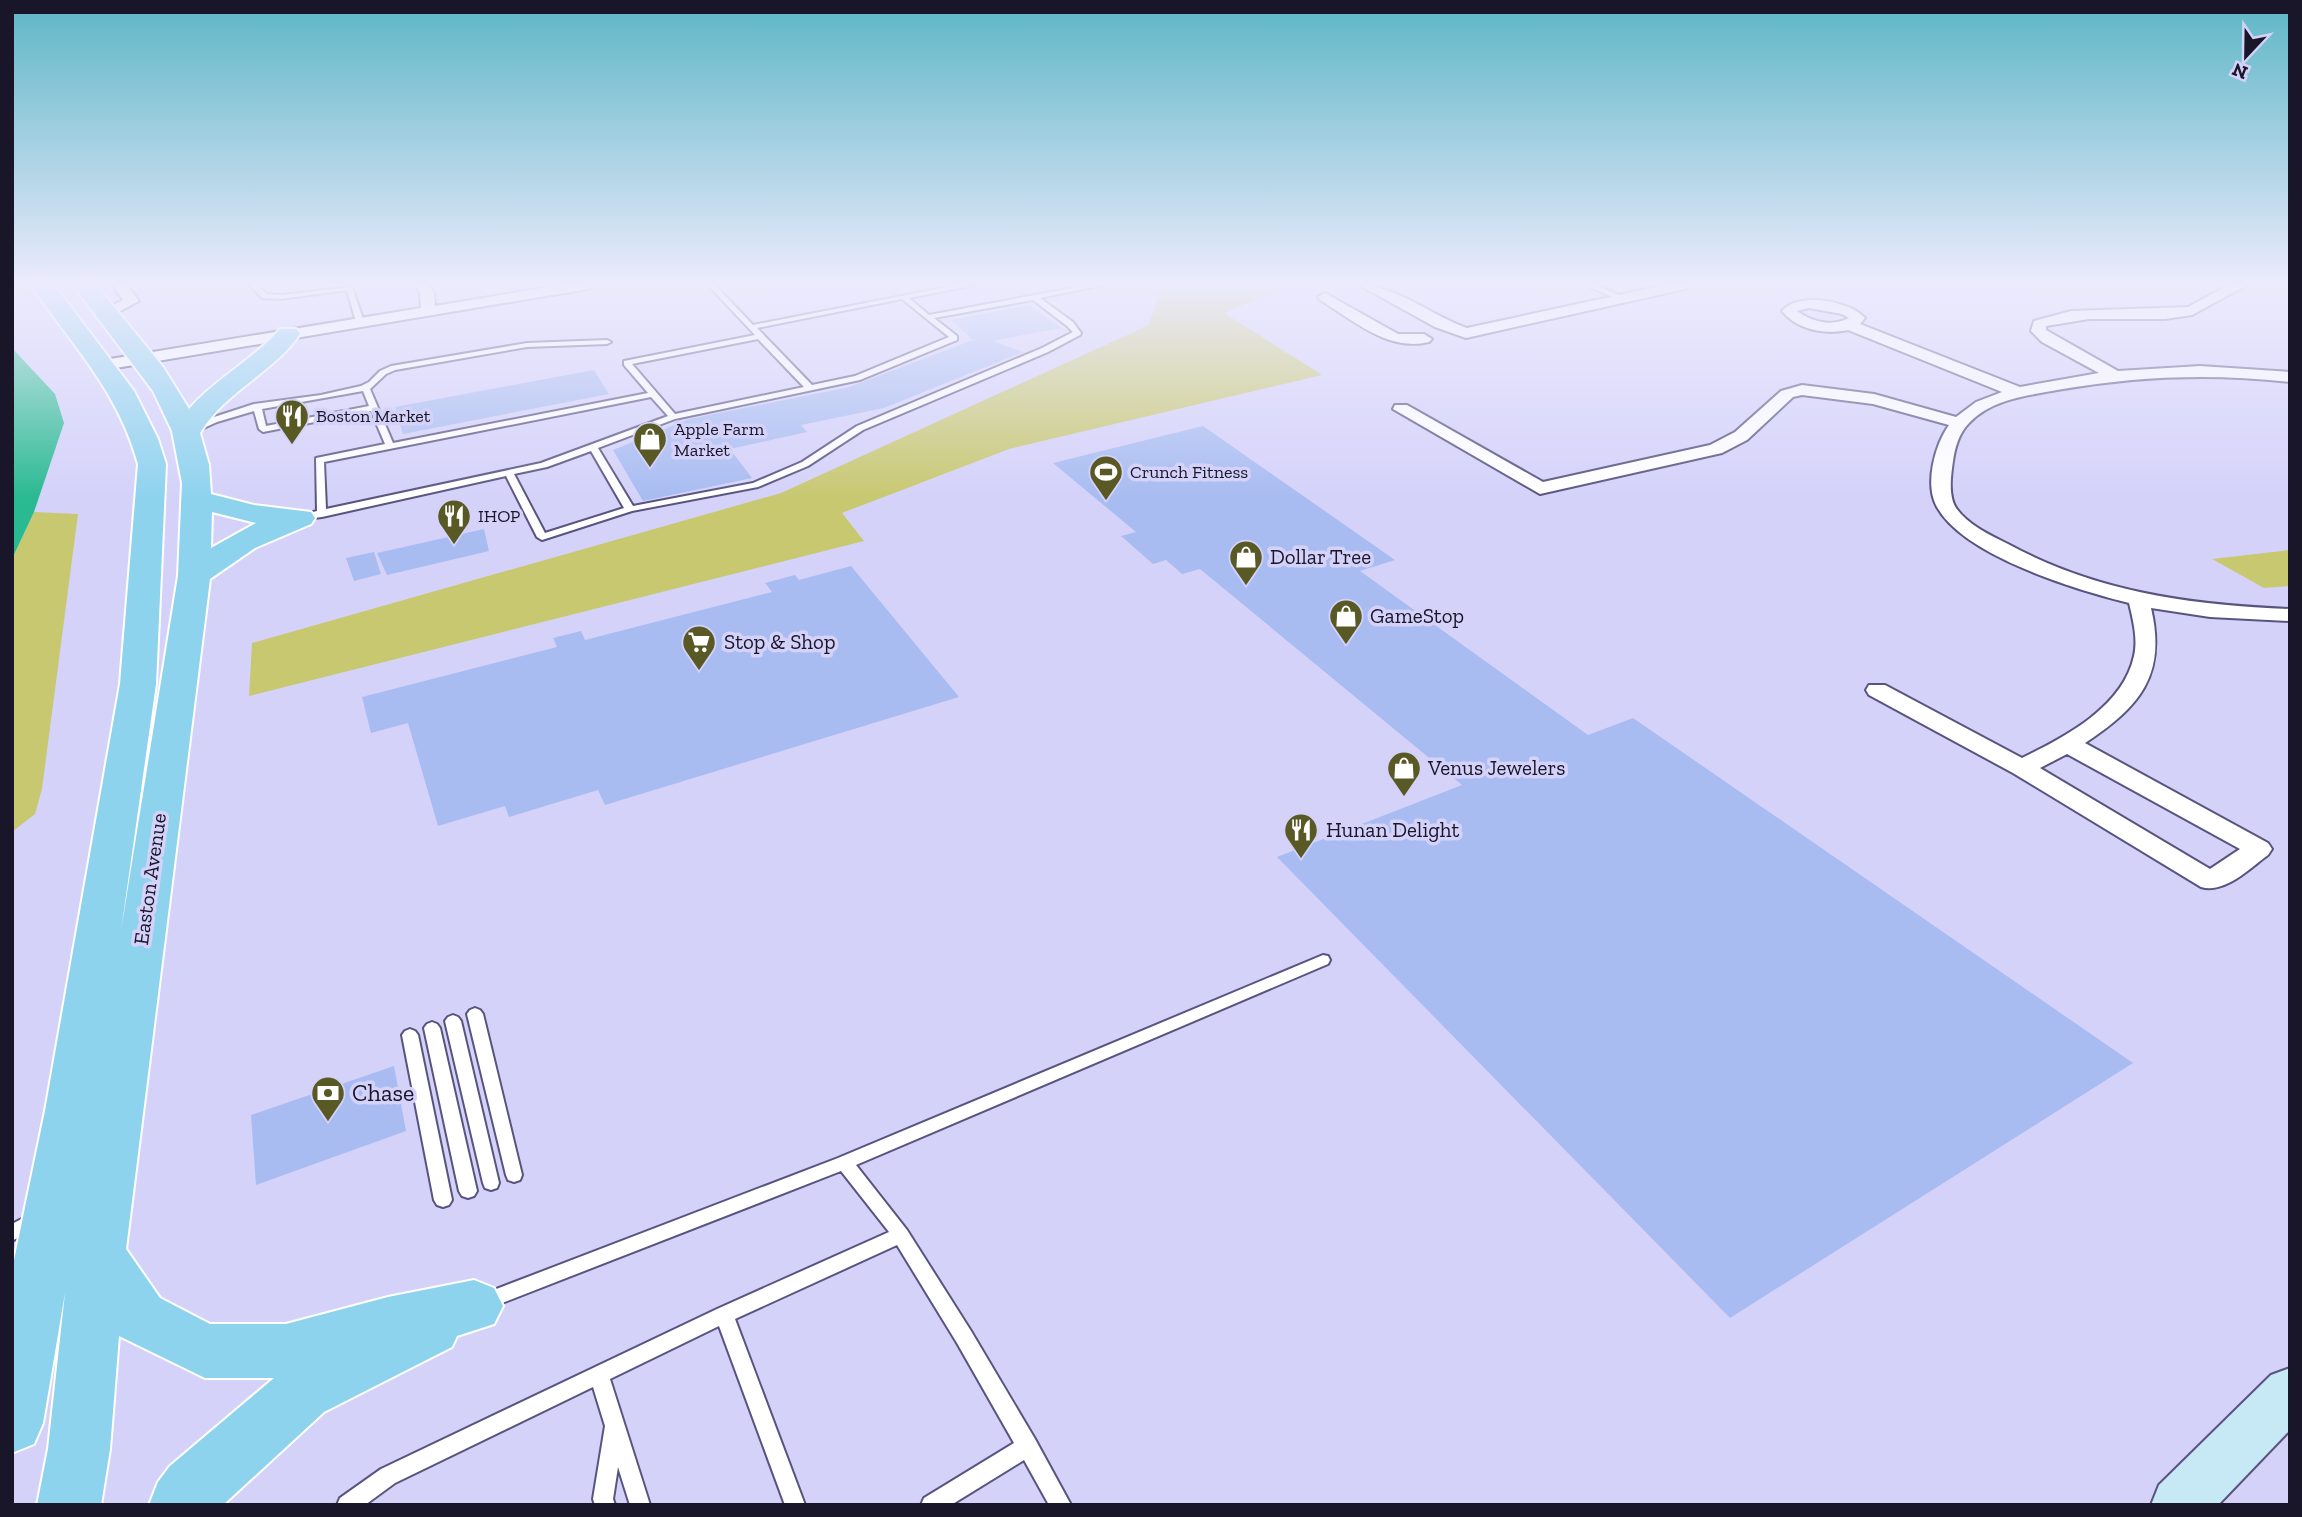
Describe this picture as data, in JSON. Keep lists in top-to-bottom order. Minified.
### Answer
{"streets":{"main road":["Easton Avenue"]},"places":{"restaurant":["Boston Market","IHOP","Hunan Delight"],"shop":["Apple Farm Market","Dollar Tree","GameStop","Venus Jewelers"],"sports":["Crunch Fitness"],"supermarket":["Stop & Shop"],"bank":["Chase"]},"north":"bottom"}
